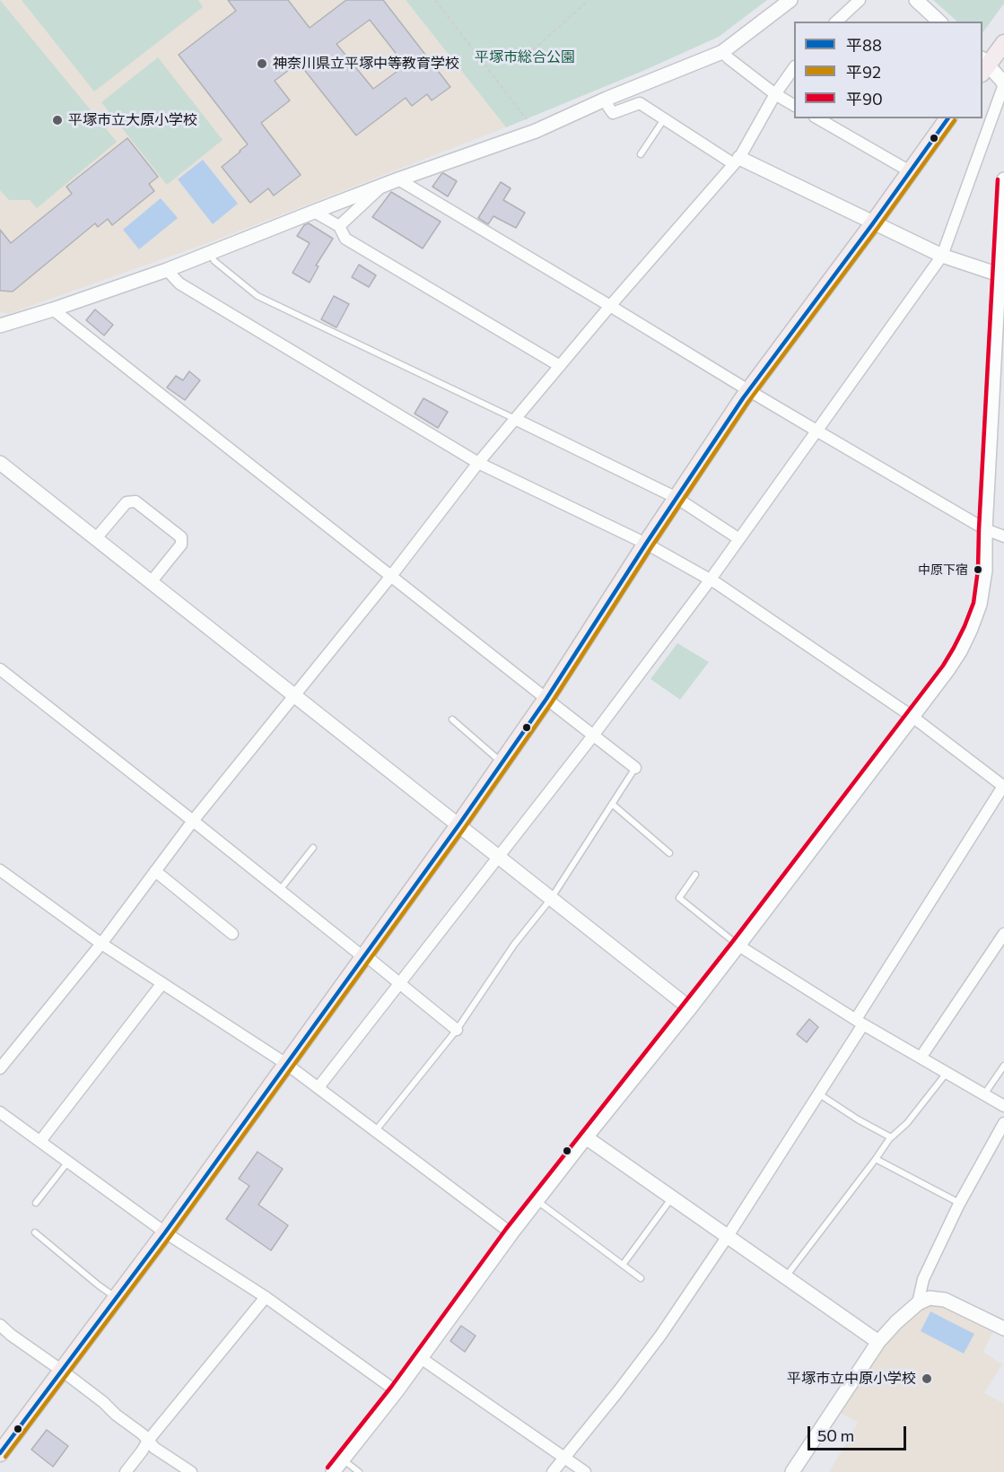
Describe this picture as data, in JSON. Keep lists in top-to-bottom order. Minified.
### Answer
{"parks":["平塚市総合公園"],"places":["神奈川県立平塚中等教育学校","平塚市立大原小学校","中原下宿","平塚市立中原小学校"],"lines":["transit line 平88","transit line 平92","transit line 平90"],"legend":["平88","平92","平90"],"scale_bar":"50 m"}
